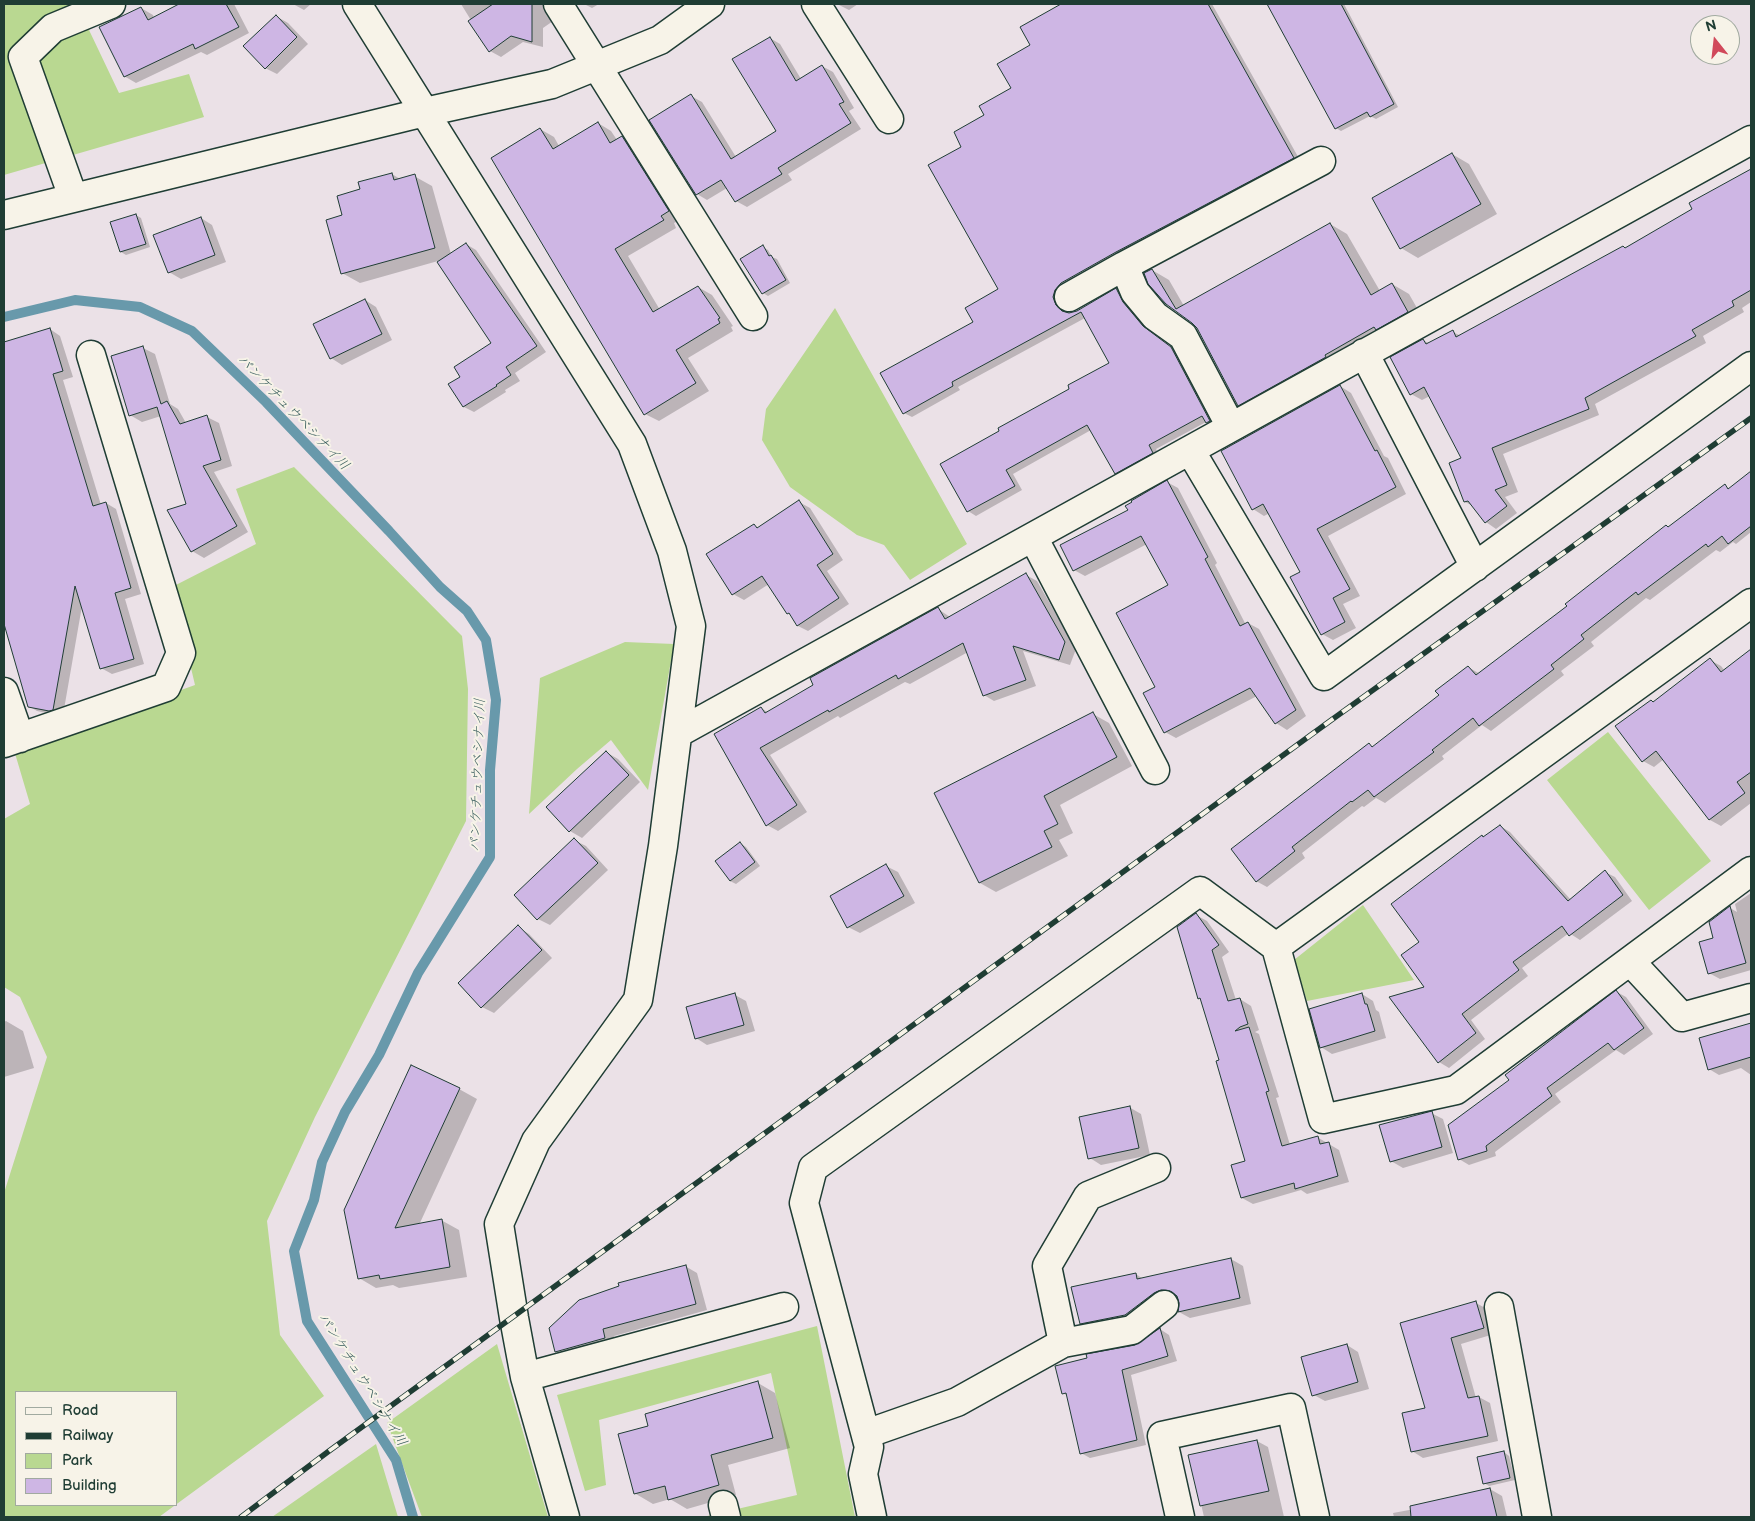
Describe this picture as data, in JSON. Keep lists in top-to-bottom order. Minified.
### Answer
{"water":["パンケチュウベシナイ川"],"legend":["Road","Railway","Park","Building"],"north":"top"}
